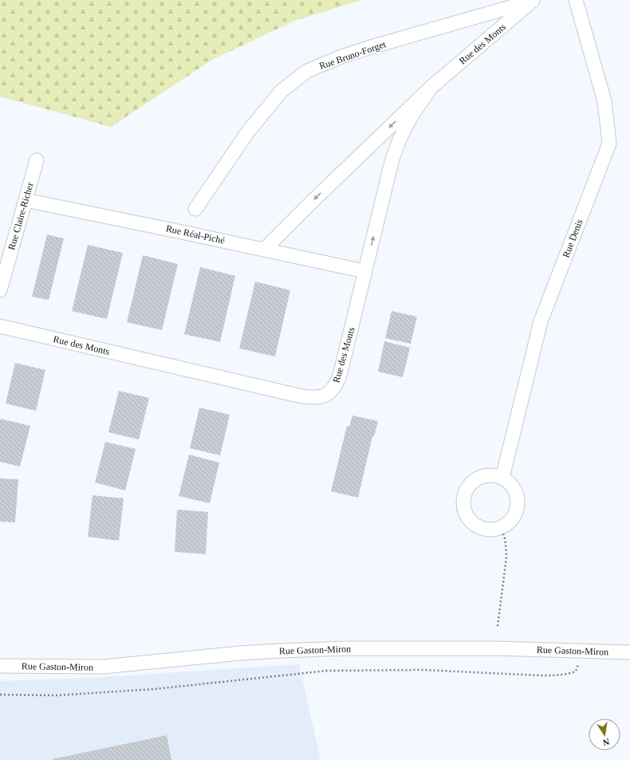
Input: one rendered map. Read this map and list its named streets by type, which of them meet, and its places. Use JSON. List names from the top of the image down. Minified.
{"streets":{"street":["Rue des Monts","Rue Bruno-Forget","Rue Claire-Richer","Rue Réal-Piché","Rue Denis","Rue Gaston-Miron"]},"crossings":[["Rue des Monts","Rue Bruno-Forget"],["Rue des Monts","Rue Réal-Piché"],["Rue Claire-Richer","Rue Réal-Piché"]],"north":"bottom"}
